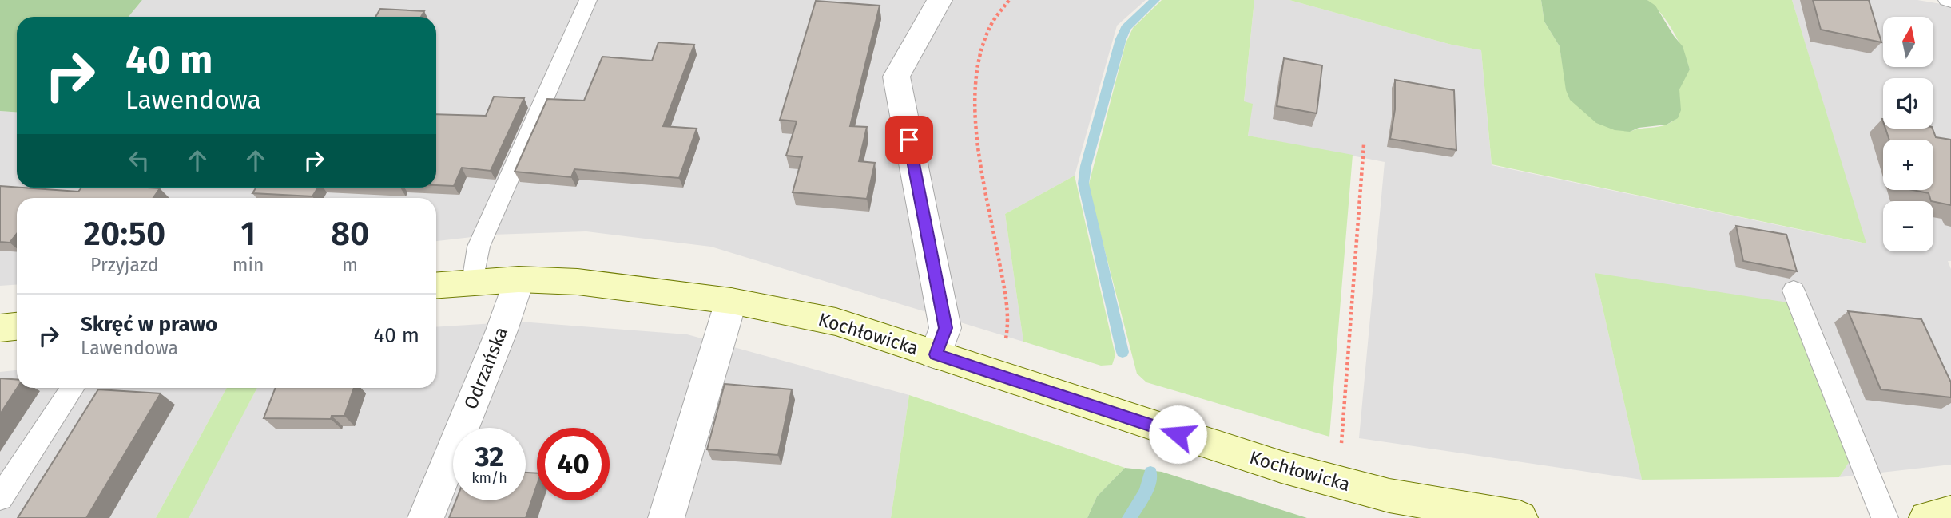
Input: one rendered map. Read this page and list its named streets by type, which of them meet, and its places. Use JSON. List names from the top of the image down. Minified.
{"streets":{"street":["Kochłowicka","Odrzańska"]},"crossings":[["Kochłowicka","Odrzańska"]],"north":"top","page":{"map_buttons":["+","−"],"turn":["40 m","Lawendowa"],"eta":["20:50","Przyjazd","1","min","80","m"],"list":[{"name":"Skręć w prawo","note":"Lawendowa","value":"40 m"}],"speed":"32 km/h","limit":"40"}}
